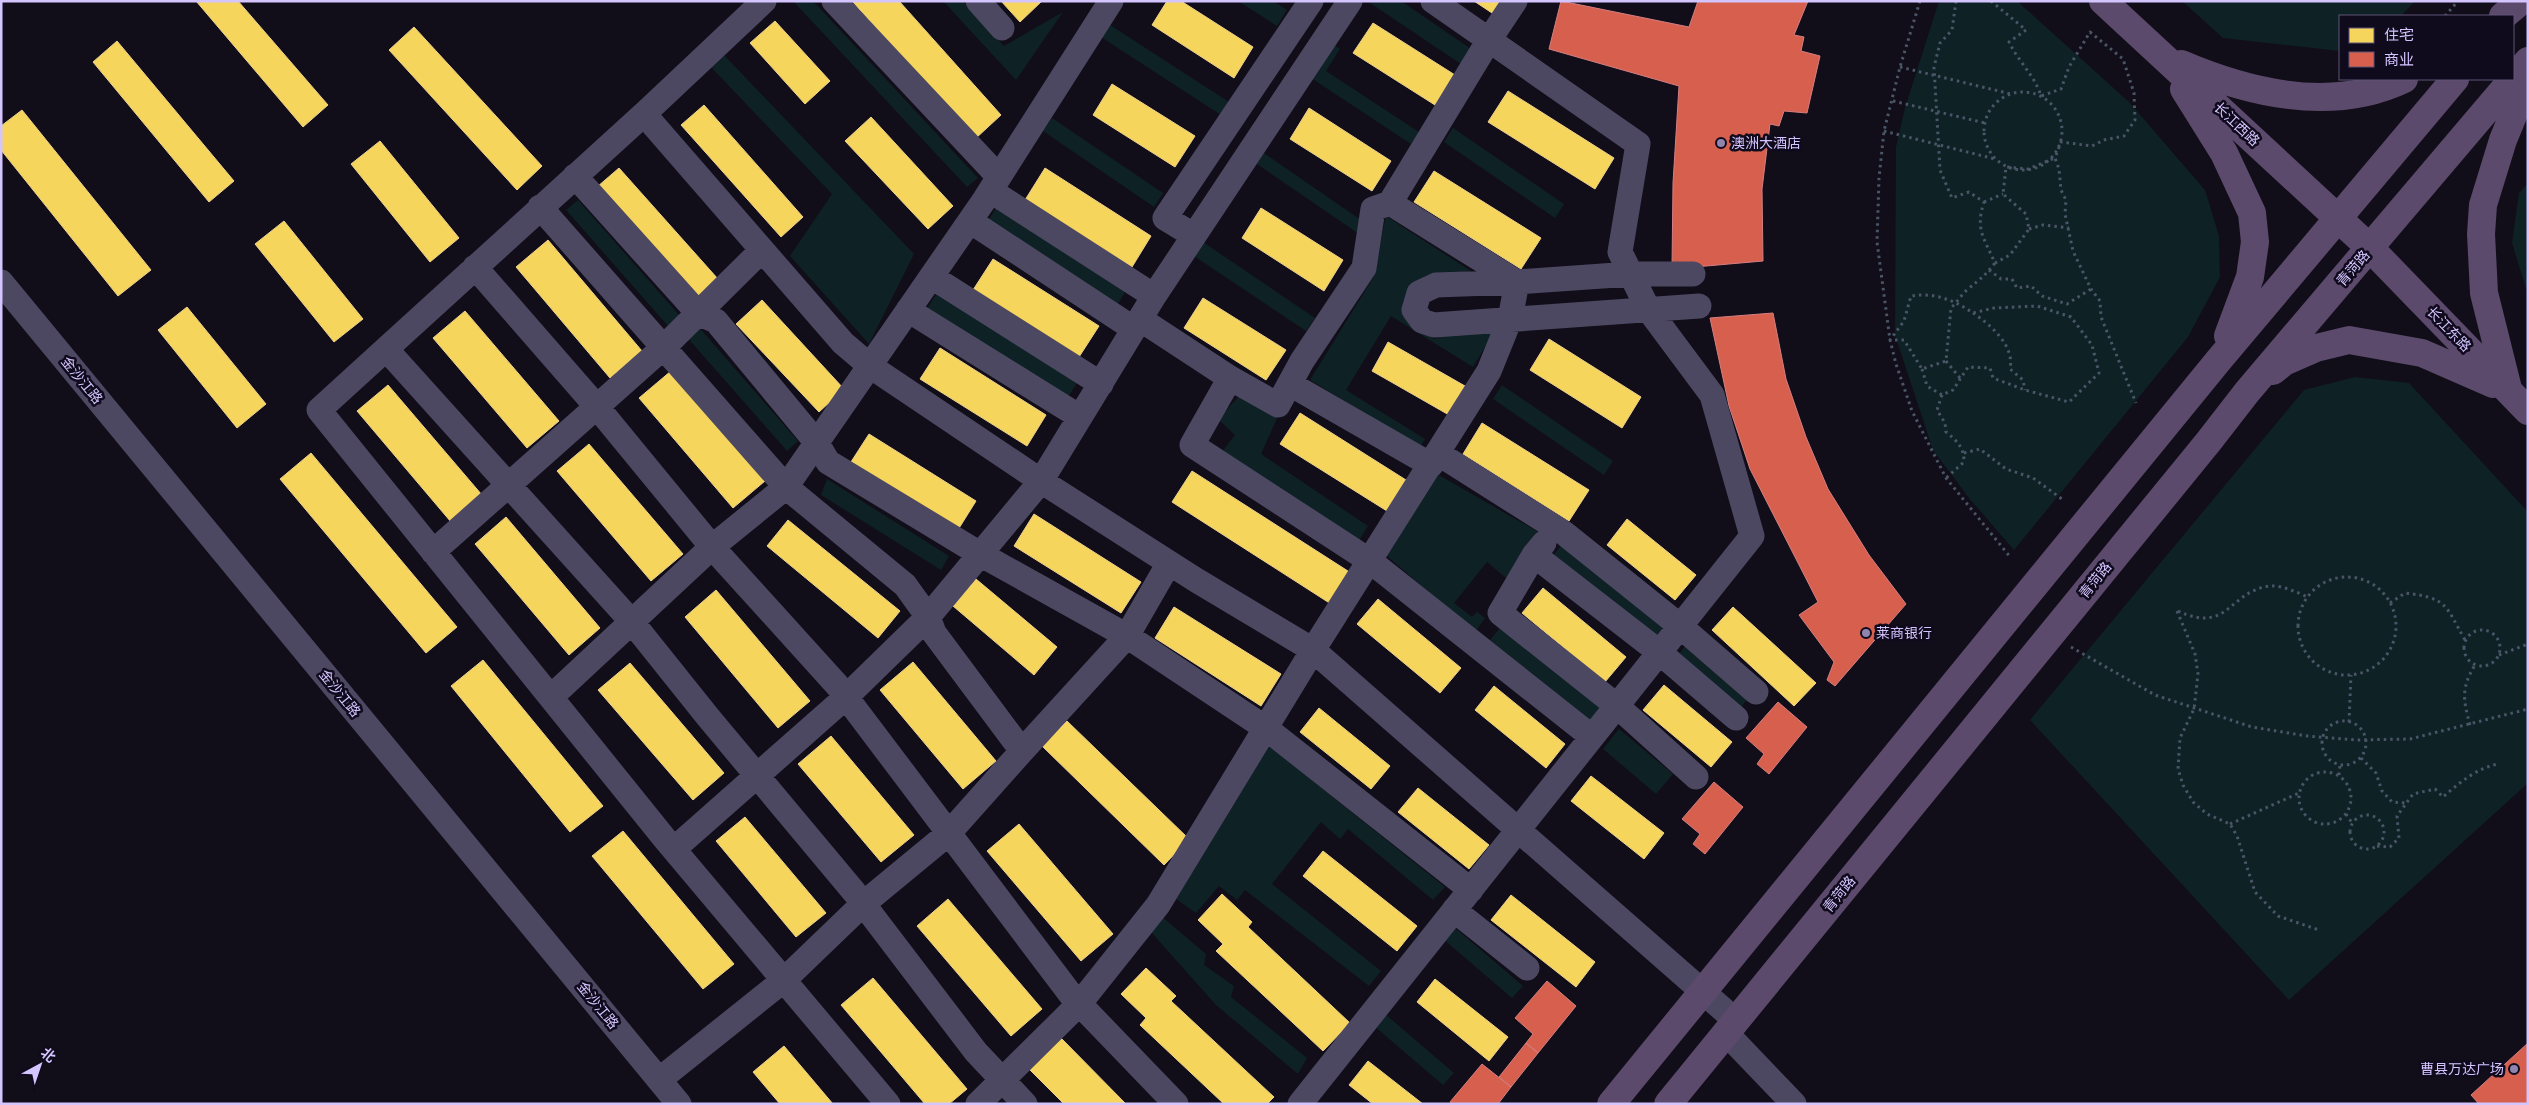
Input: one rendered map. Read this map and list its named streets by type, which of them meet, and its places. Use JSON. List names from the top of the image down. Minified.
{"streets":{"main road":["长江西路","青菏路","长江东路"],"street":["金沙江路"]},"crossings":[["长江西路","青菏路"],["长江西路","长江东路"],["青菏路","长江东路"]],"places":["澳洲大酒店","莱商银行","曹县万达广场"],"legend":["住宅","商业"],"north":"top right"}
